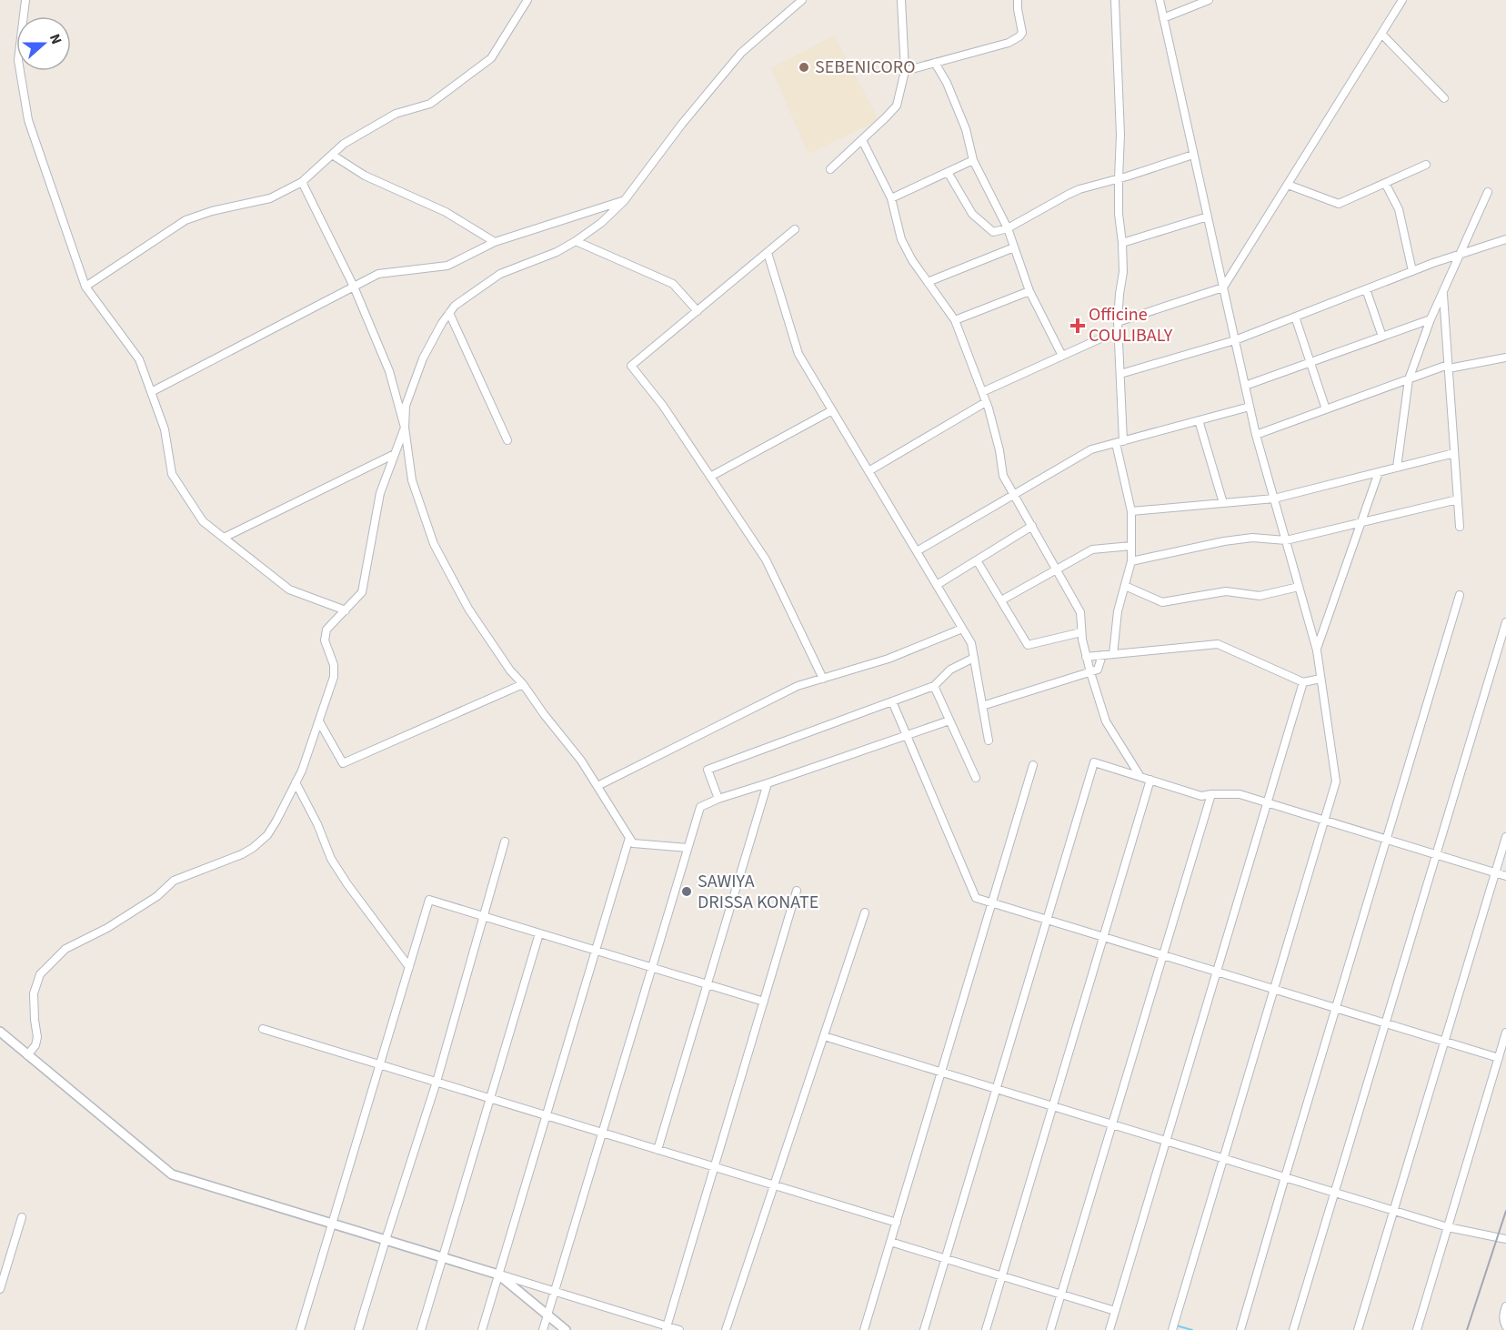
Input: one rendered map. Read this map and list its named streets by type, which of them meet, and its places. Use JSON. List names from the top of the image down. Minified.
{"places":{"other":["SEBENICORO","SAWIYA DRISSA KONATE"],"health":["Officine COULIBALY"]},"north":"right"}
